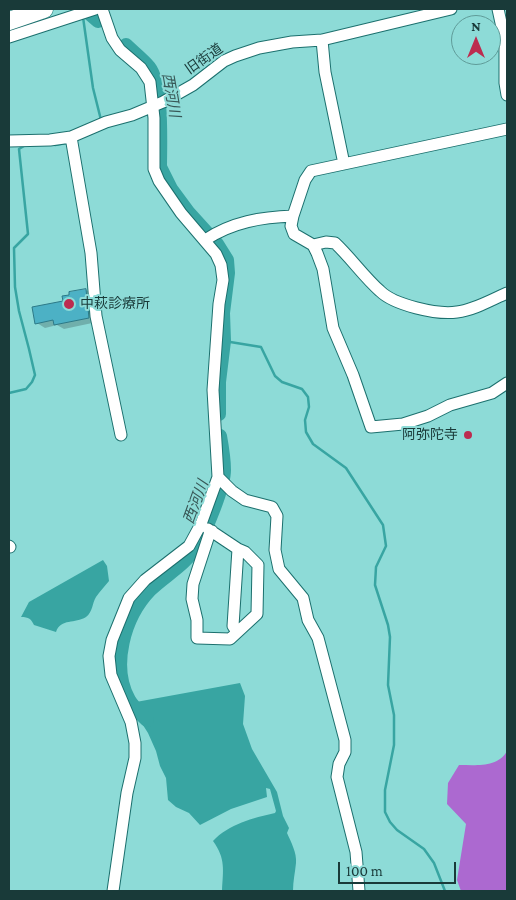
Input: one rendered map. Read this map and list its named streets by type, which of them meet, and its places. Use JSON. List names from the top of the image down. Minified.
{"streets":{"street":["旧街道"]},"water":["西河川"],"places":["中萩診療所","阿弥陀寺"],"scale_bar":"100 m","north":"top"}
